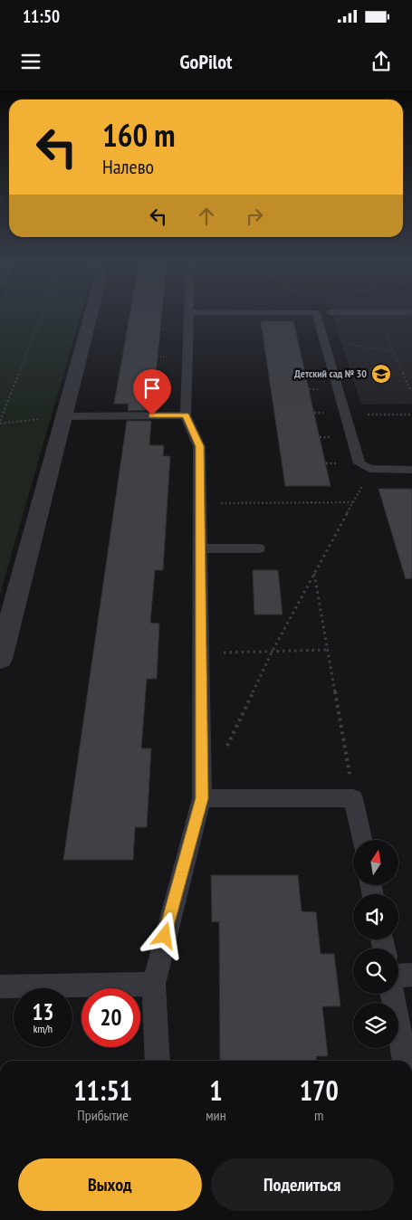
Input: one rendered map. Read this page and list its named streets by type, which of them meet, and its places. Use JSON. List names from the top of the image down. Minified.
{"places":{"school or university":["Детский сад № 30"]},"north":"top","page":{"status":"11:50","header":"GoPilot","turn":["160 m","Налево"],"speed":"13 km/h","limit":"20","eta":["11:51","Прибытие","1","мин","170","m"],"buttons":["Выход","Поделиться"]}}
